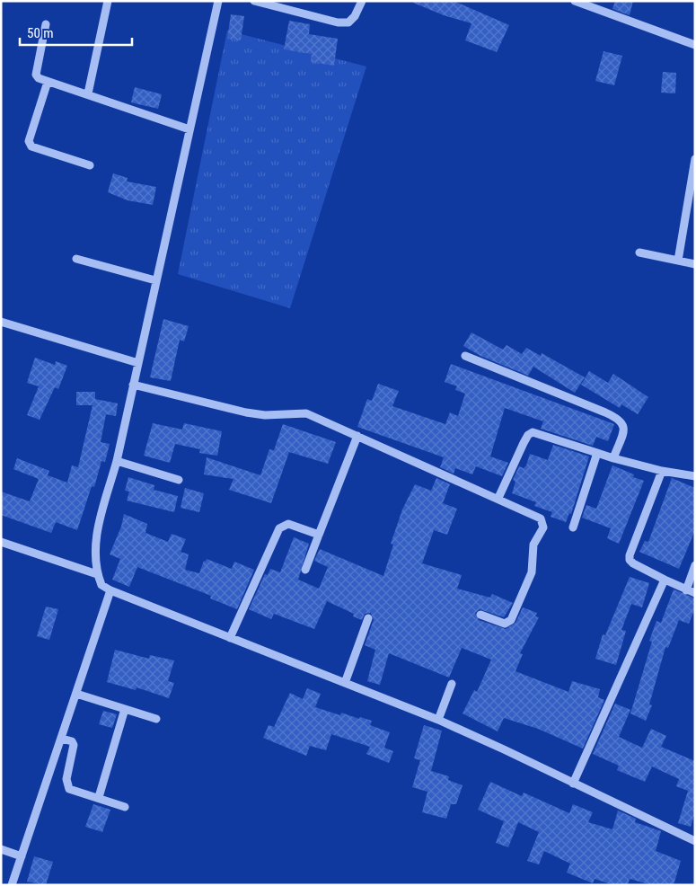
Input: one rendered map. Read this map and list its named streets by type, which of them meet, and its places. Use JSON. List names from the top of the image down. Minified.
{"scale_bar":"50 m"}
